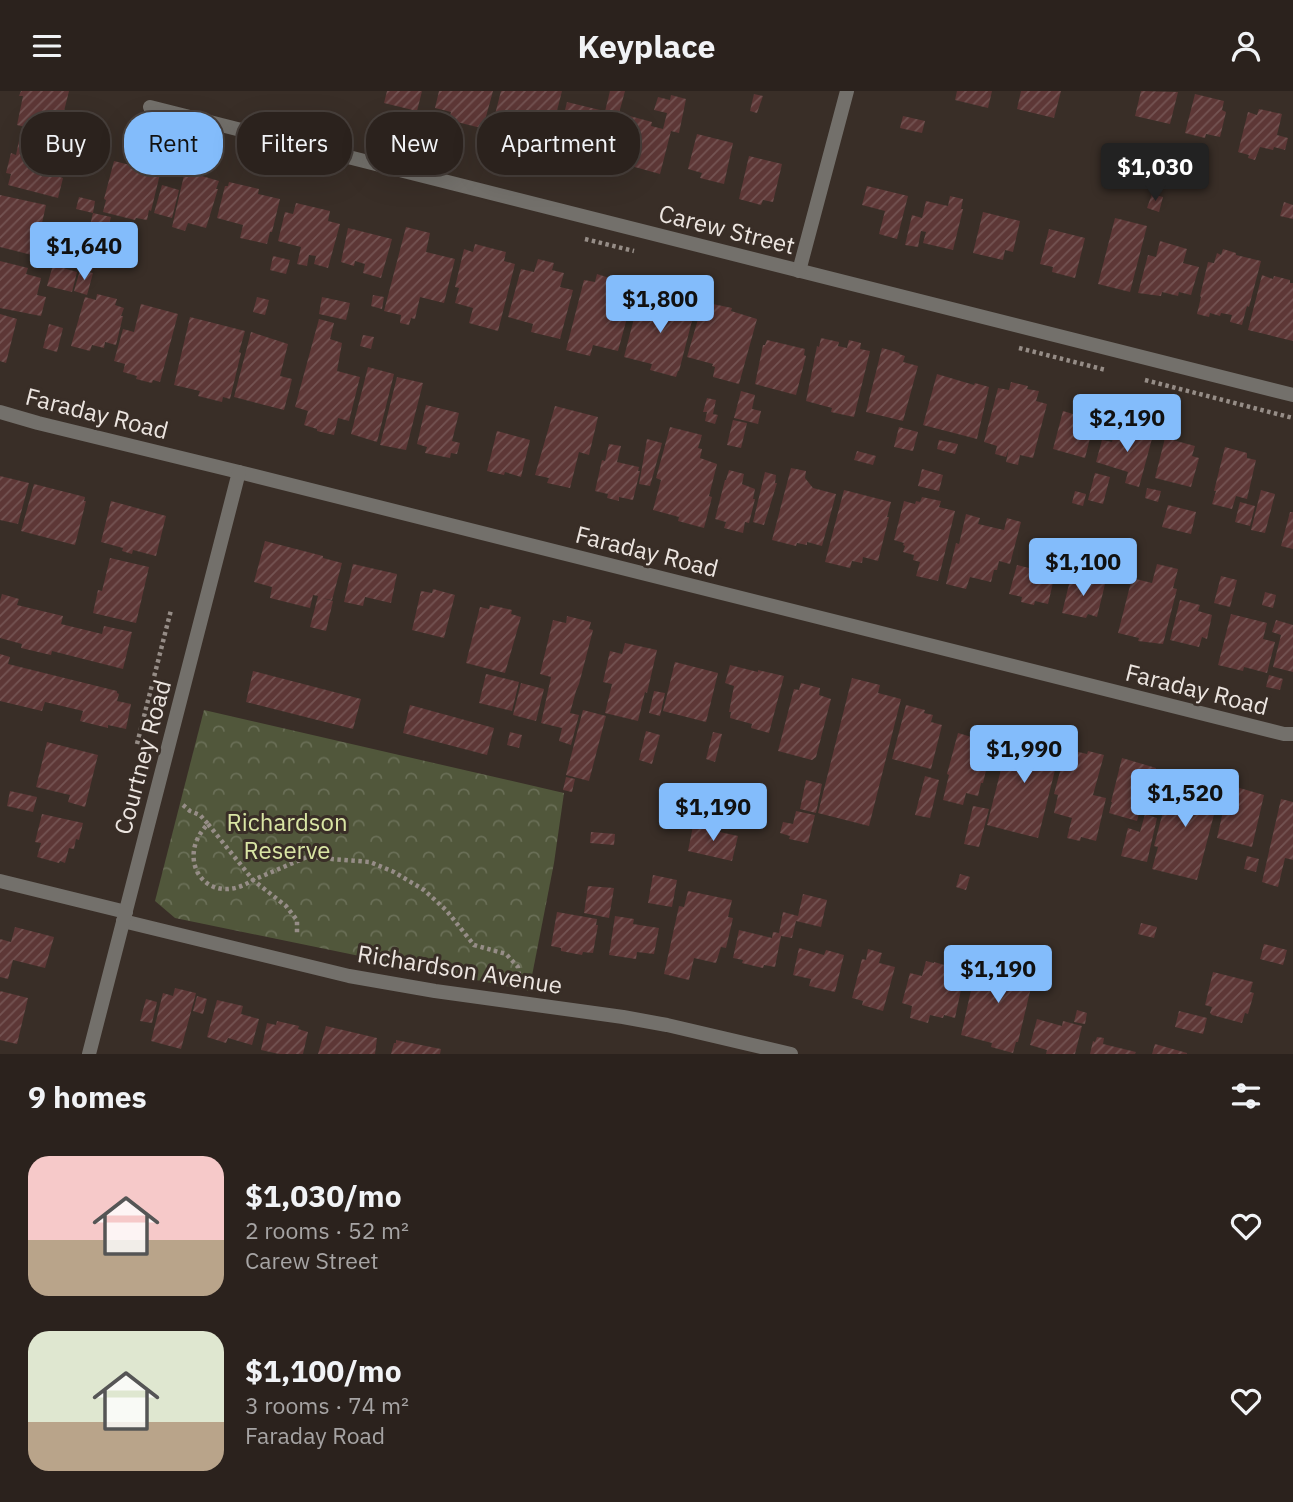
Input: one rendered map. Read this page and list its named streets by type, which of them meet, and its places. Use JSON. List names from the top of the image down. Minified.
{"streets":{"street":["Carew Street","Faraday Road","Courtney Road","Richardson Avenue"]},"crossings":[["Faraday Road","Courtney Road"],["Courtney Road","Richardson Avenue"]],"parks":["Richardson Reserve"],"page":{"header":"Keyplace","chip":["Buy","Rent","Filters","New","Apartment"],"price":["$1,030","$1,640","$1,800","$2,190","$1,100","$1,990","$1,520","$1,190","$1,190"],"heading":"9 homes","list":[{"name":"$1,030/mo","note":"2 rooms · 52 m² · Carew Street"},{"name":"$1,100/mo","note":"3 rooms · 74 m² · Faraday Road"}]}}
